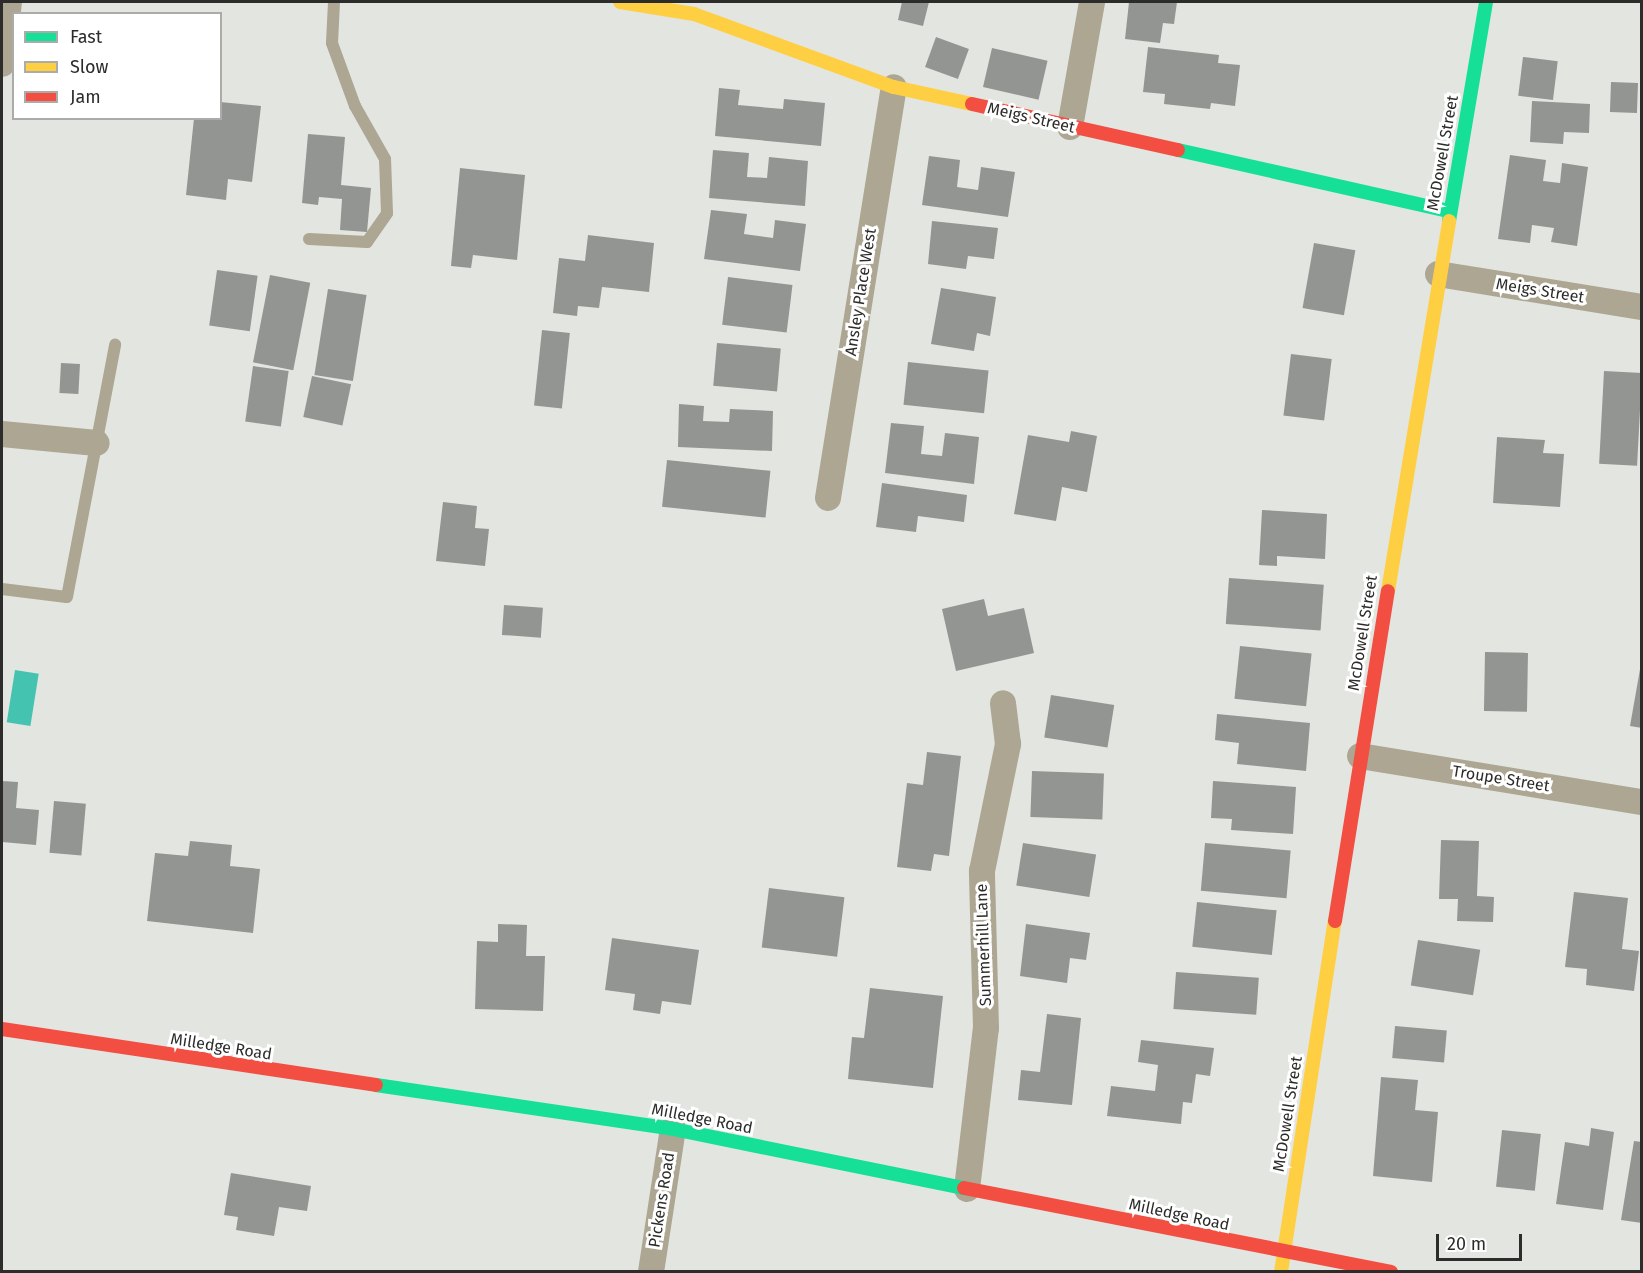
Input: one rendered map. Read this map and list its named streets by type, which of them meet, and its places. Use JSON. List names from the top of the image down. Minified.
{"streets":{"street":["Meigs Street","McDowell Street","Ansley Place West","Troupe Street","Summerhill Lane","Milledge Road","Pickens Road"]},"crossings":[["Meigs Street","McDowell Street"],["Meigs Street","Ansley Place West"],["McDowell Street","Troupe Street"],["McDowell Street","Milledge Road"],["Summerhill Lane","Milledge Road"],["Milledge Road","Pickens Road"]],"legend":["Fast","Slow","Jam"],"scale_bar":"20 m"}
